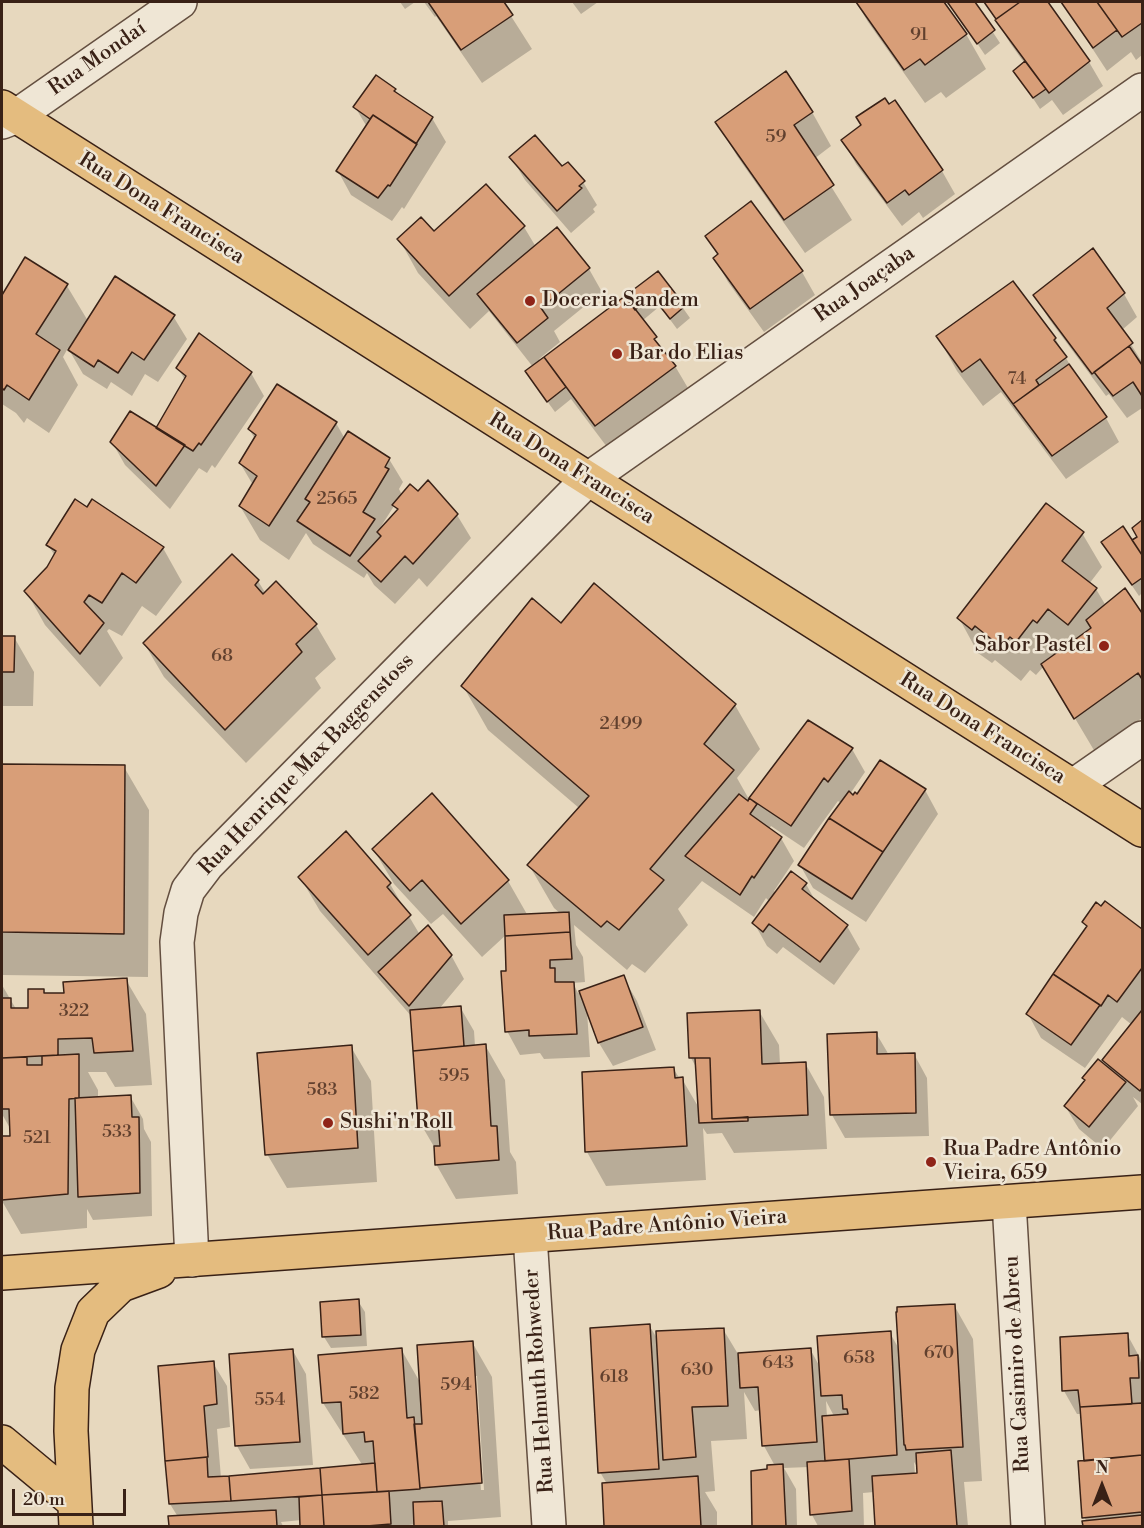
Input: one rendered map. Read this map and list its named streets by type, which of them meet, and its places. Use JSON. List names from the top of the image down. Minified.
{"streets":{"main road":["Rua Dona Francisca","Rua Padre Antônio Vieira"],"street":["Rua Mondaí","Rua Joaçaba","Rua Henrique Max Baggenstoss","Rua Casimiro de Abreu","Rua Helmuth Rohweder"]},"crossings":[["Rua Mondaí","Rua Dona Francisca"],["Rua Dona Francisca","Rua Joaçaba"],["Rua Dona Francisca","Rua Henrique Max Baggenstoss"],["Rua Joaçaba","Rua Henrique Max Baggenstoss"],["Rua Henrique Max Baggenstoss","Rua Padre Antônio Vieira"],["Rua Padre Antônio Vieira","Rua Casimiro de Abreu"],["Rua Padre Antônio Vieira","Rua Helmuth Rohweder"]],"places":["Doceria Sandem","Bar do Elias","Sabor Pastel","Sushi'n'Roll","Rua Padre Antônio Vieira, 659"],"house_numbers":["91","59","74","2565","68","2499","322","595","583","533","521","670","658","643","630","618","594","582","554"],"scale_bar":"20 m","north":"top"}
